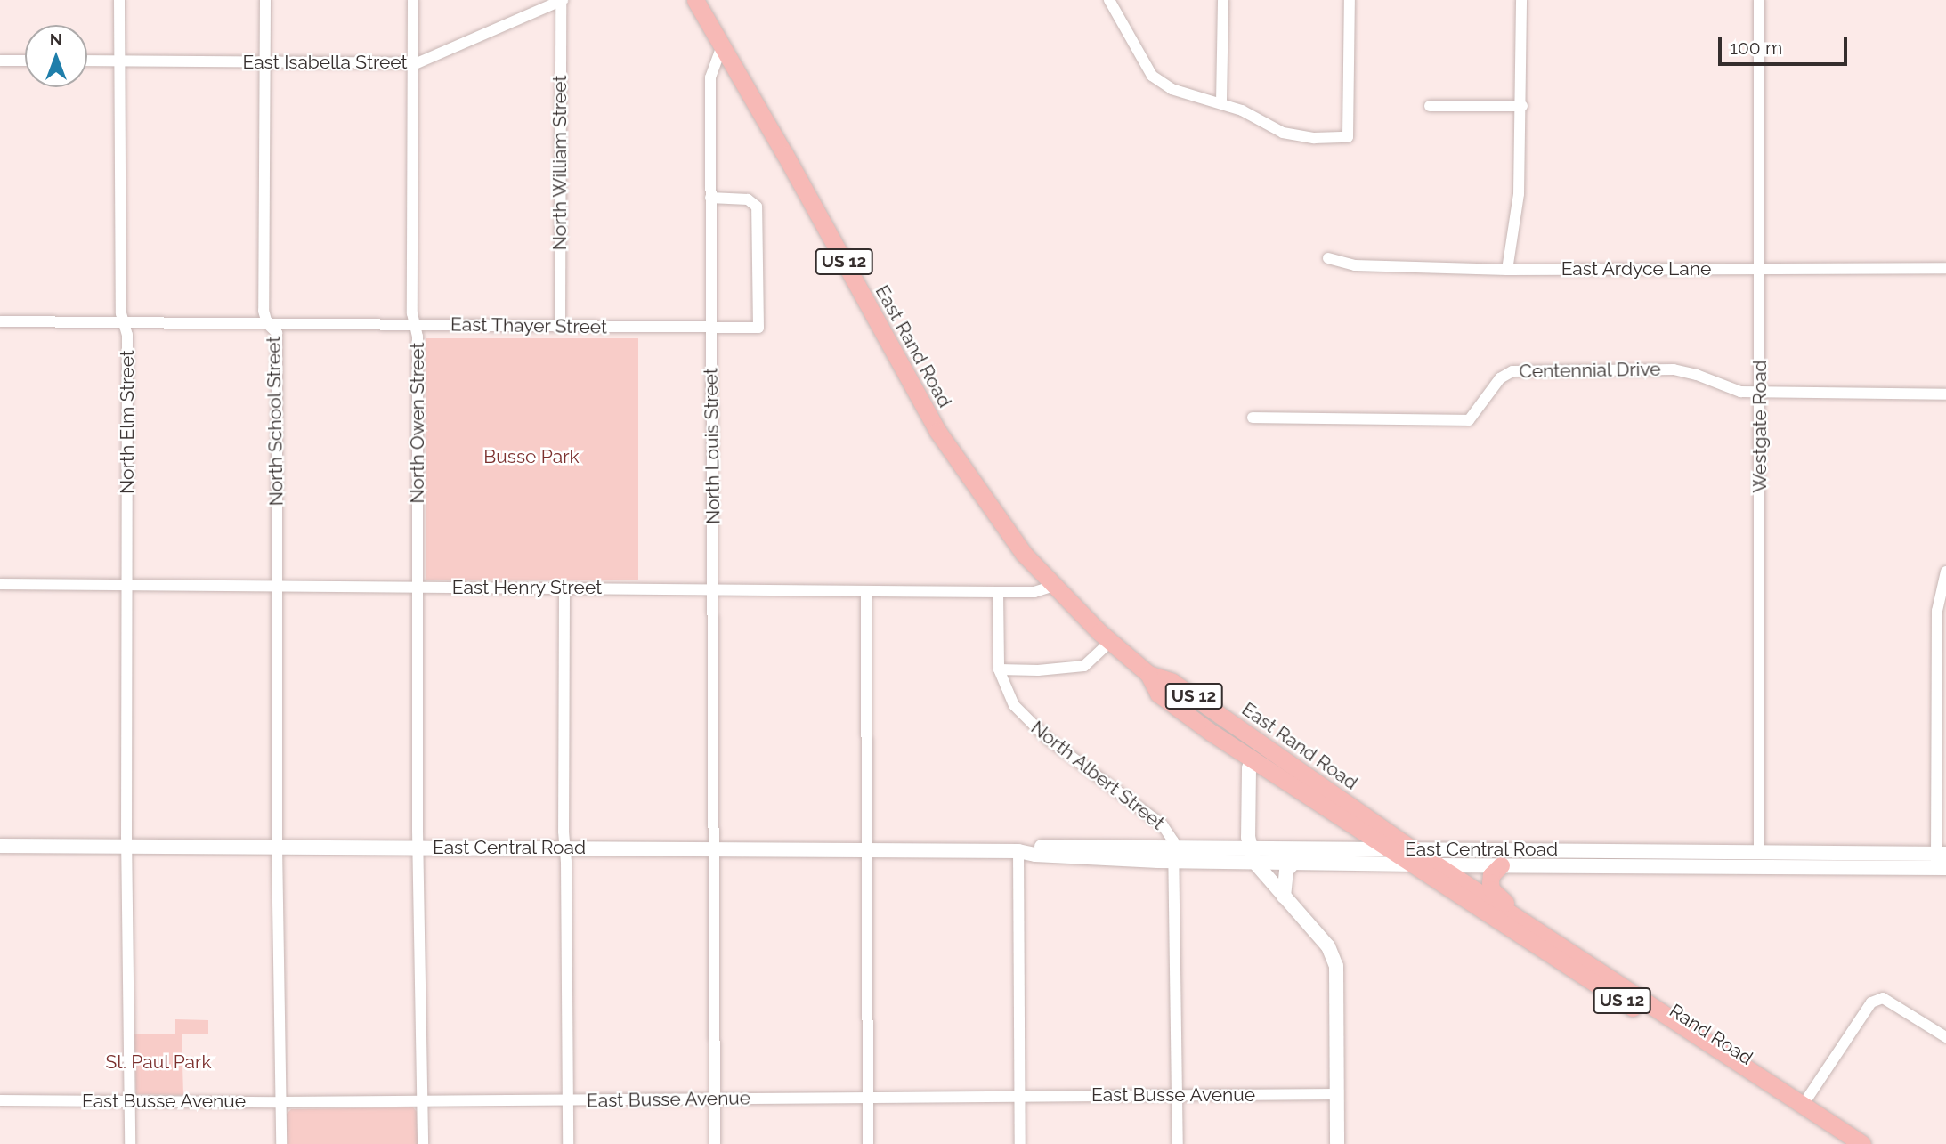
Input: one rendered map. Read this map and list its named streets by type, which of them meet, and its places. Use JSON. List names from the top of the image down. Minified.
{"streets":{"main road":["US 12","East Rand Road","East Central Road","Rand Road"],"street":["East Isabella Street","North William Street","East Ardyce Lane","East Thayer Street","Centennial Drive","North School Street","North Elm Street","North Owen Street","Westgate Road","North Louis Street","East Henry Street","North Albert Street","East Busse Avenue"]},"crossings":[["East Isabella Street","North William Street"],["East Isabella Street","North School Street"],["East Isabella Street","North Elm Street"],["East Isabella Street","North Owen Street"],["North William Street","East Thayer Street"],["East Ardyce Lane","Westgate Road"],["East Thayer Street","North School Street"],["East Thayer Street","North Elm Street"],["East Thayer Street","North Owen Street"],["East Thayer Street","North Louis Street"],["East Rand Road","North Louis Street"],["East Rand Road","East Henry Street"],["East Rand Road","East Central Road"],["East Rand Road","Rand Road"],["Centennial Drive","Westgate Road"],["North School Street","East Henry Street"],["North School Street","East Central Road"],["North School Street","East Busse Avenue"],["North Elm Street","East Henry Street"],["North Elm Street","East Central Road"],["North Elm Street","East Busse Avenue"],["North Owen Street","East Henry Street"],["North Owen Street","East Central Road"],["North Owen Street","East Busse Avenue"],["Westgate Road","East Central Road"],["North Louis Street","East Henry Street"],["North Louis Street","East Central Road"],["North Louis Street","East Busse Avenue"],["East Henry Street","North Albert Street"],["North Albert Street","East Central Road"],["East Central Road","Rand Road"]],"parks":["Busse Park","St. Paul Park"],"scale_bar":"100 m","north":"top"}
